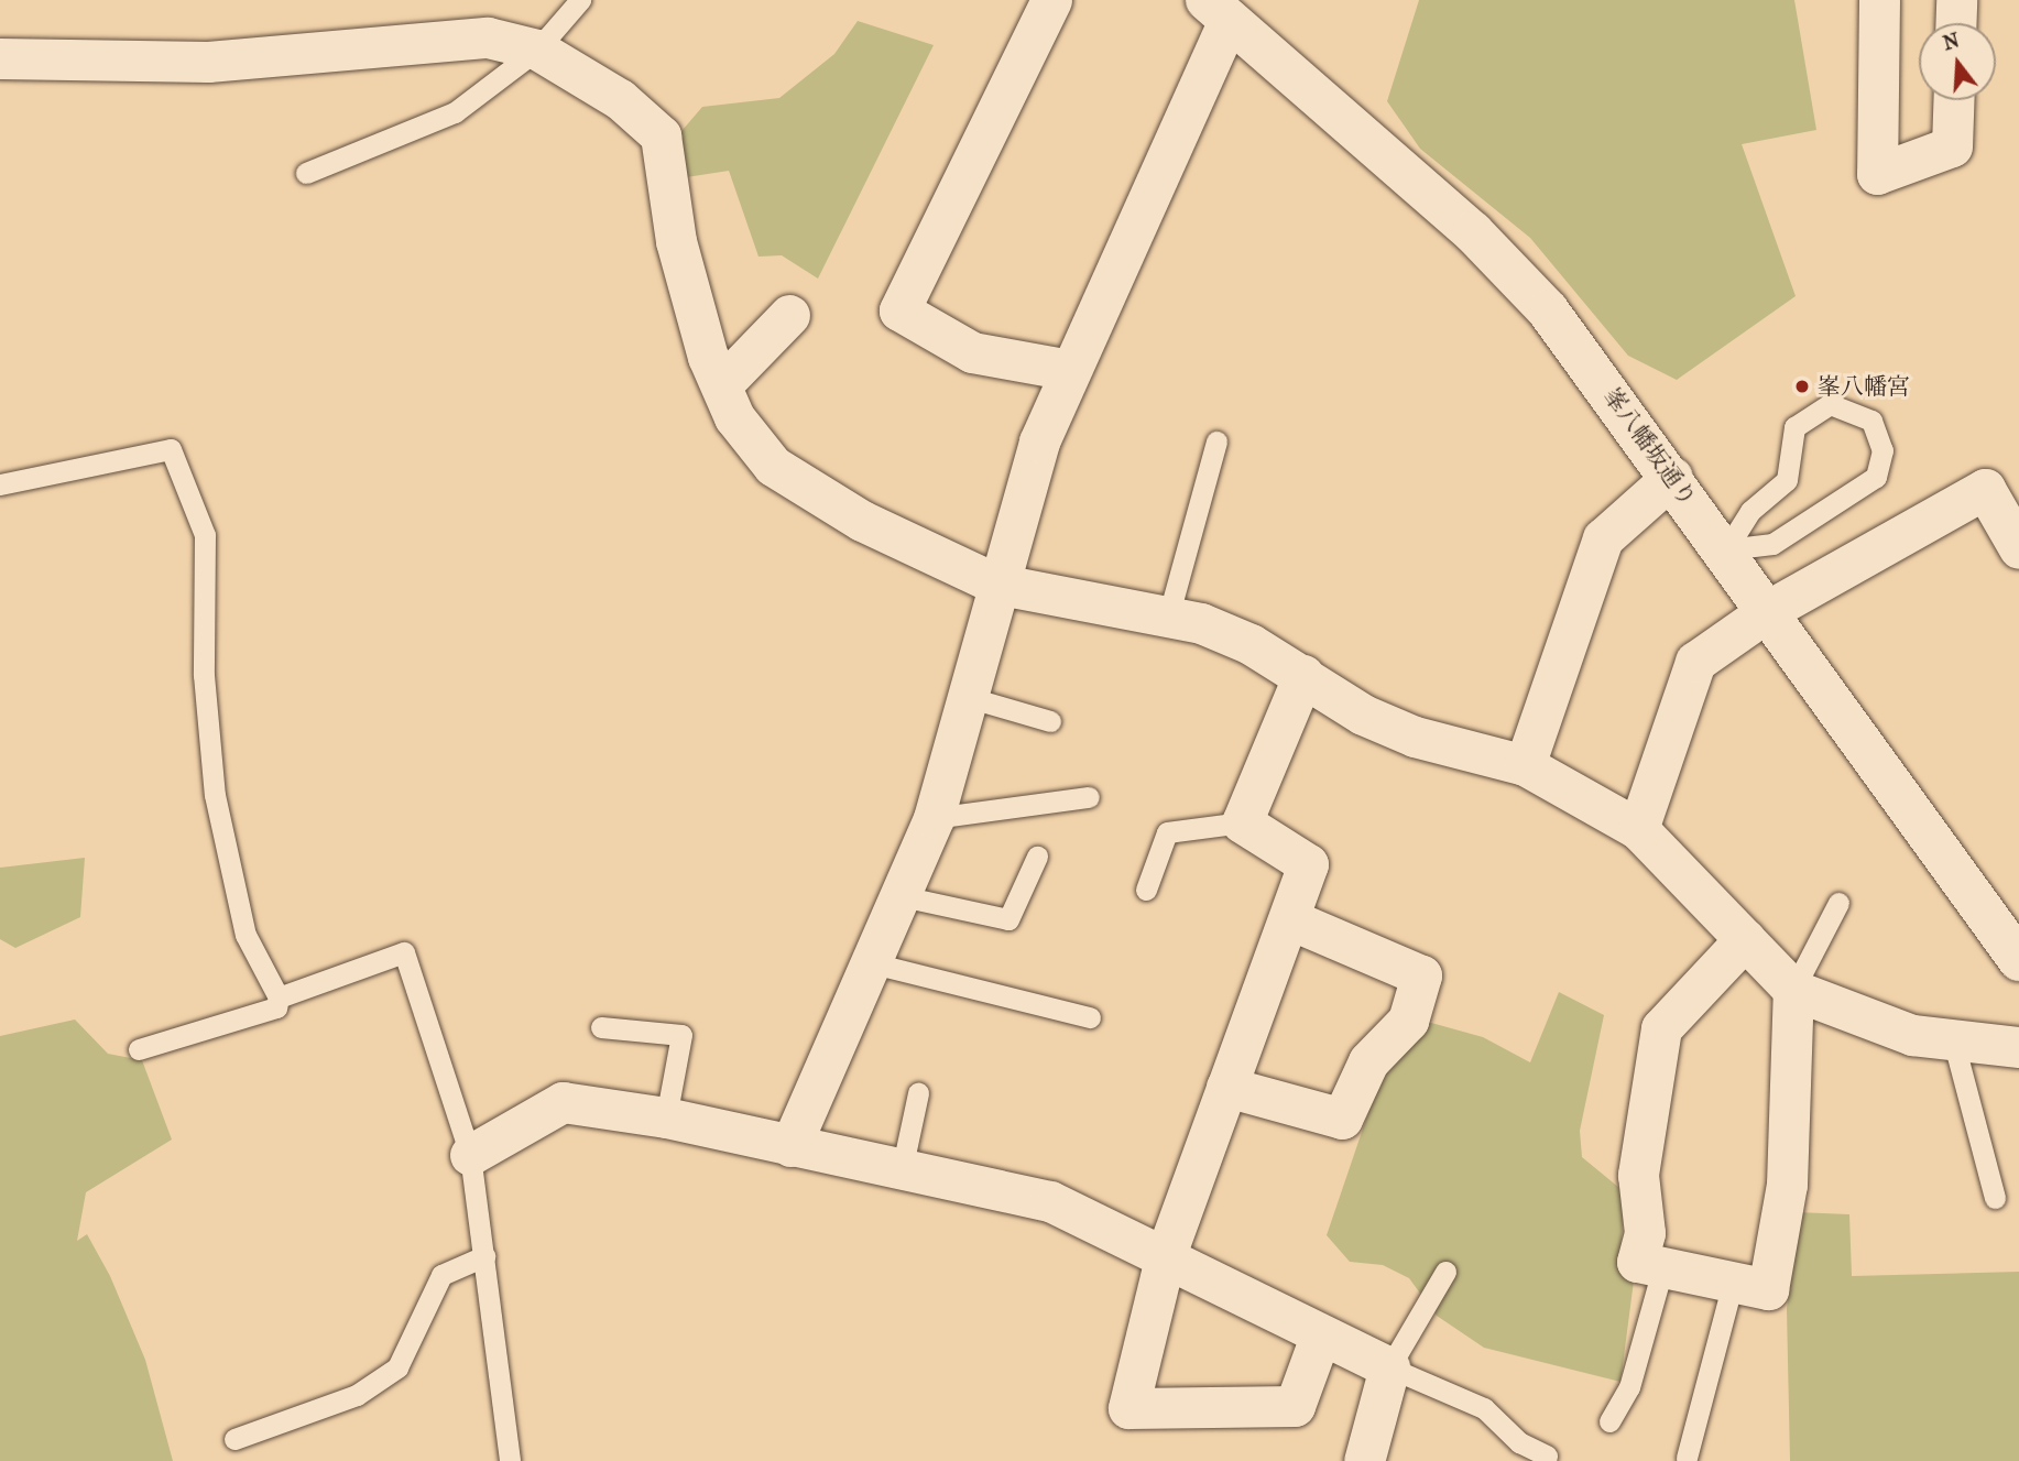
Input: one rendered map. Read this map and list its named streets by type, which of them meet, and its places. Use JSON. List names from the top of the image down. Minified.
{"streets":{"street":["峯八幡坂通り"]},"places":["峯八幡宮"],"north":"top"}
